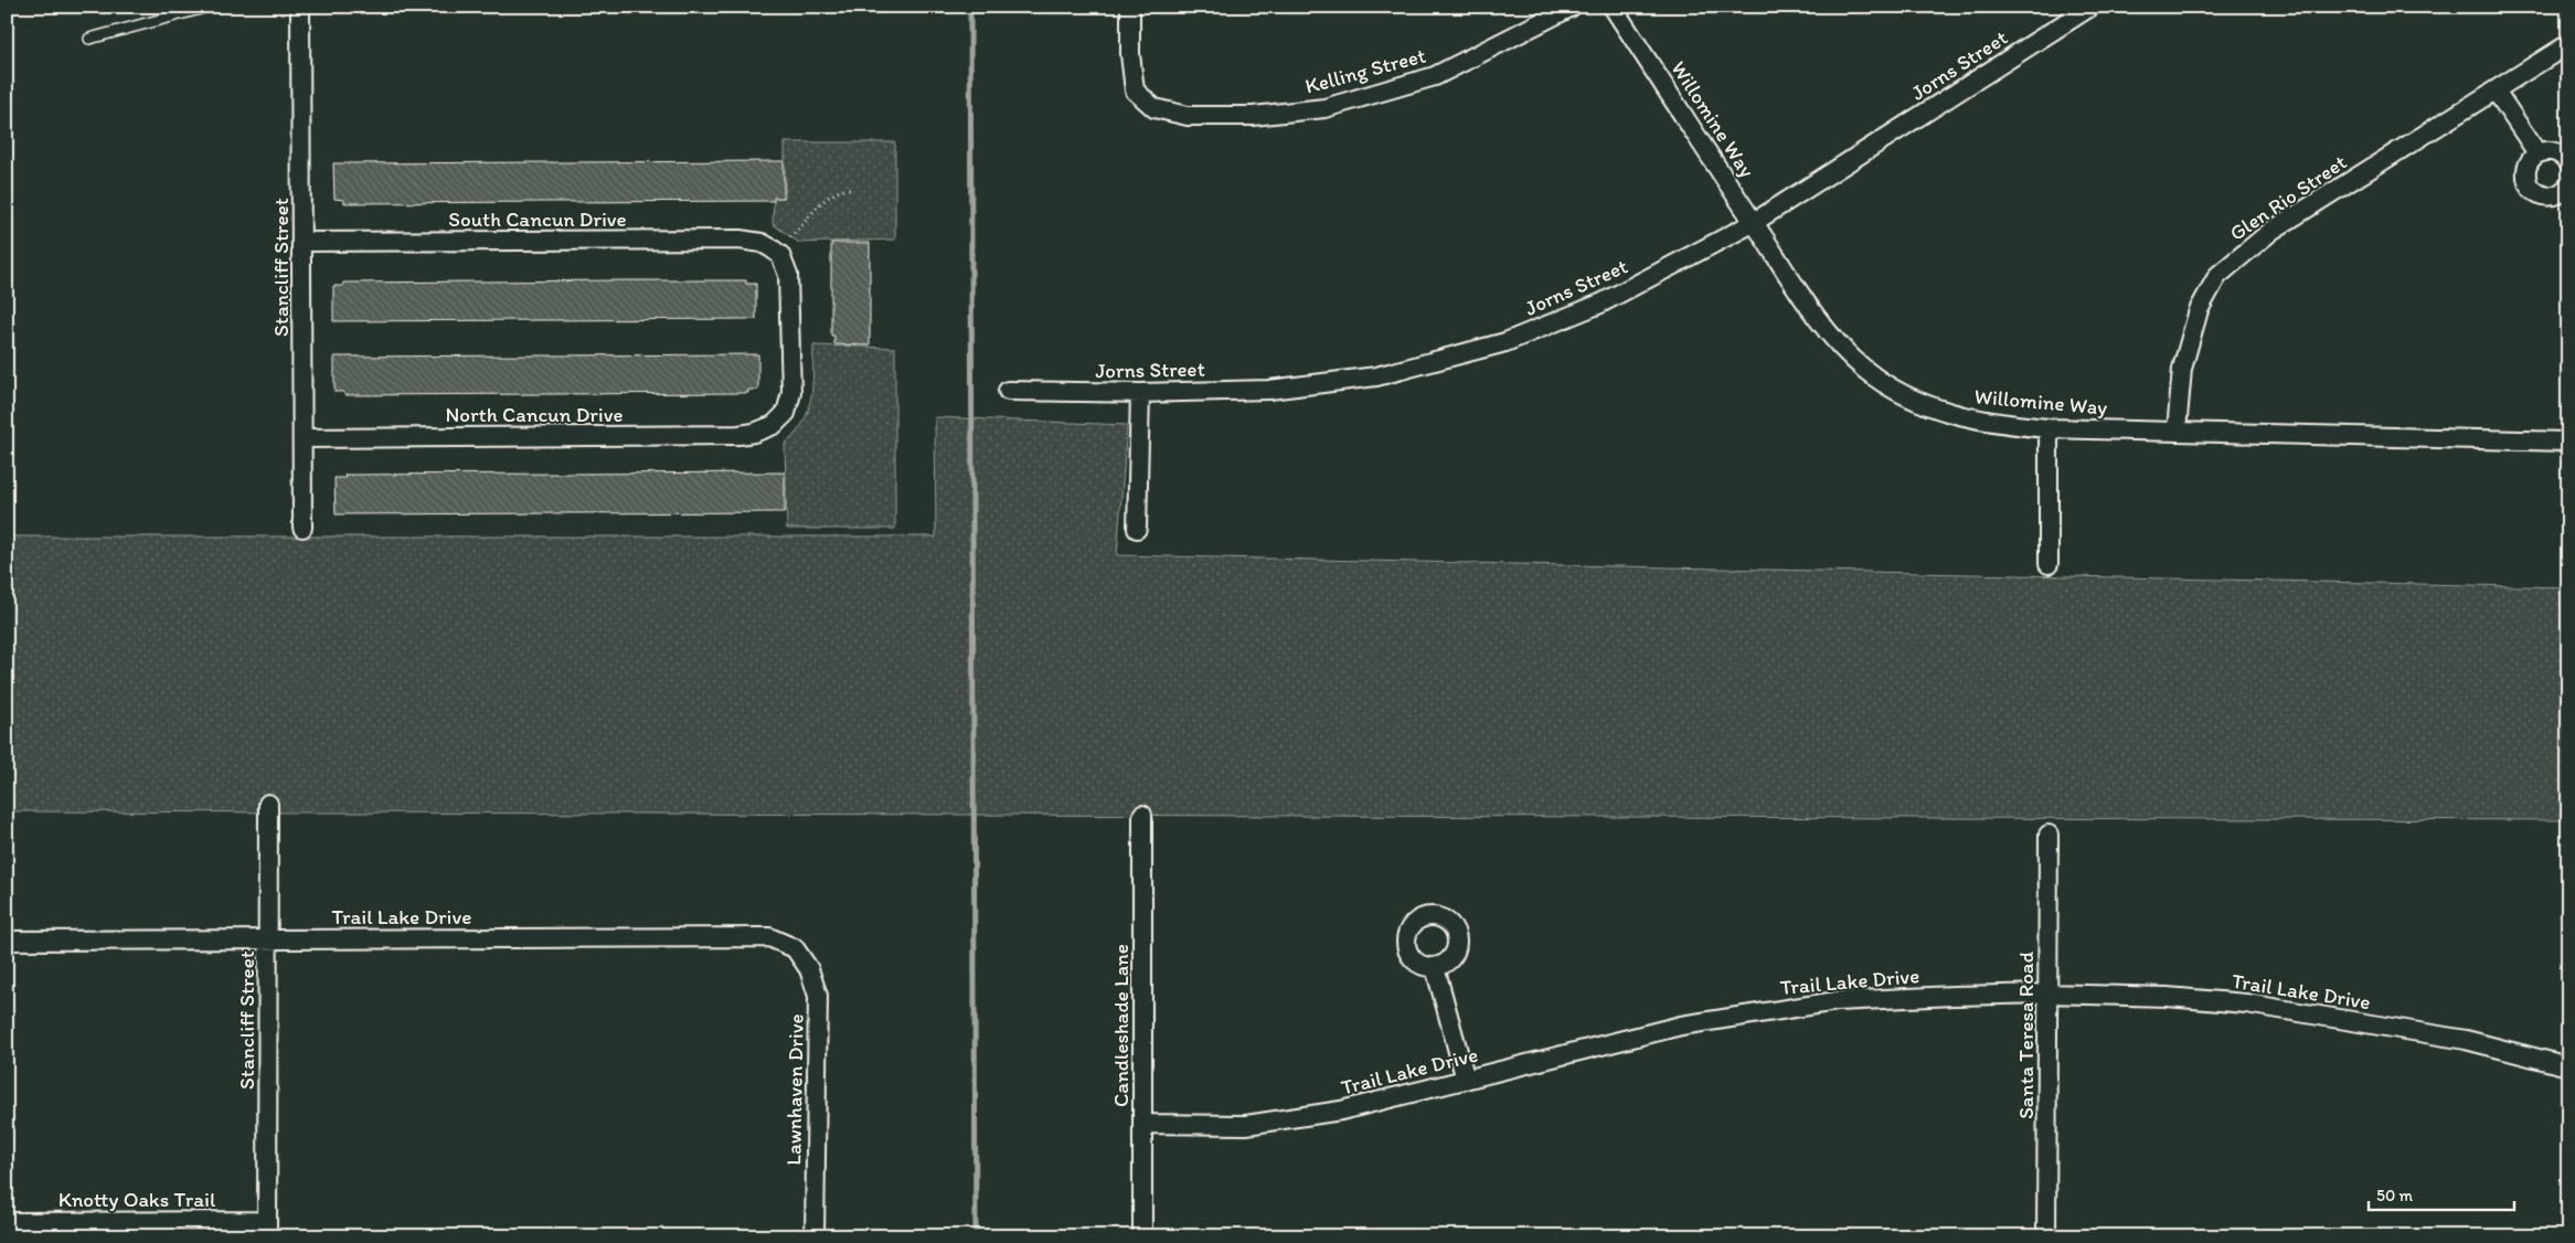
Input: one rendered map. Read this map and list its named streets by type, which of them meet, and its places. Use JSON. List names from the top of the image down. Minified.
{"streets":{"street":["Jorns Street","Kelling Street","Willomine Way","Glen Rio Street","South Cancun Drive","Stancliff Street","North Cancun Drive","Trail Lake Drive","Candleshade Lane","Santa Teresa Road","Lawnhaven Drive","Knotty Oaks Trail"]},"crossings":[["Jorns Street","Willomine Way"],["Willomine Way","Glen Rio Street"],["South Cancun Drive","Stancliff Street"],["South Cancun Drive","North Cancun Drive"],["Stancliff Street","North Cancun Drive"],["Stancliff Street","Trail Lake Drive"],["Stancliff Street","Knotty Oaks Trail"],["Trail Lake Drive","Candleshade Lane"],["Trail Lake Drive","Santa Teresa Road"],["Trail Lake Drive","Lawnhaven Drive"]],"scale_bar":"50 m"}
